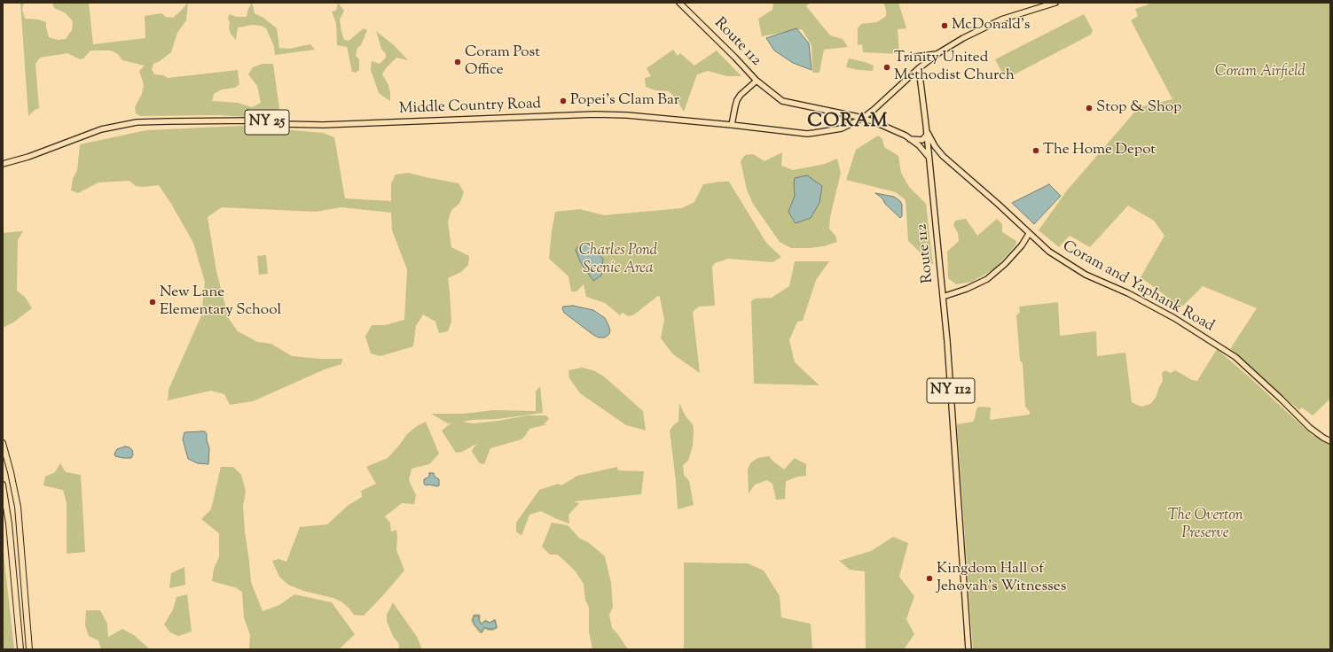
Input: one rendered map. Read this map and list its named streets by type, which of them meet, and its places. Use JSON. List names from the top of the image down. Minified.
{"streets":{"main road":["Route 112","Middle Country Road","NY 25","Coram and Yaphank Road","NY 112"]},"crossings":[["Route 112","Middle Country Road"]],"districts":["CORAM"],"parks":["Coram Airfield","Charles Pond Scenic Area","The Overton Preserve"],"places":["McDonald's","Coram Post Office","Trinity United Methodist Church","Popei's Clam Bar","Stop & Shop","The Home Depot","New Lane Elementary School","Kingdom Hall of Jehovah’s Witnesses"]}
